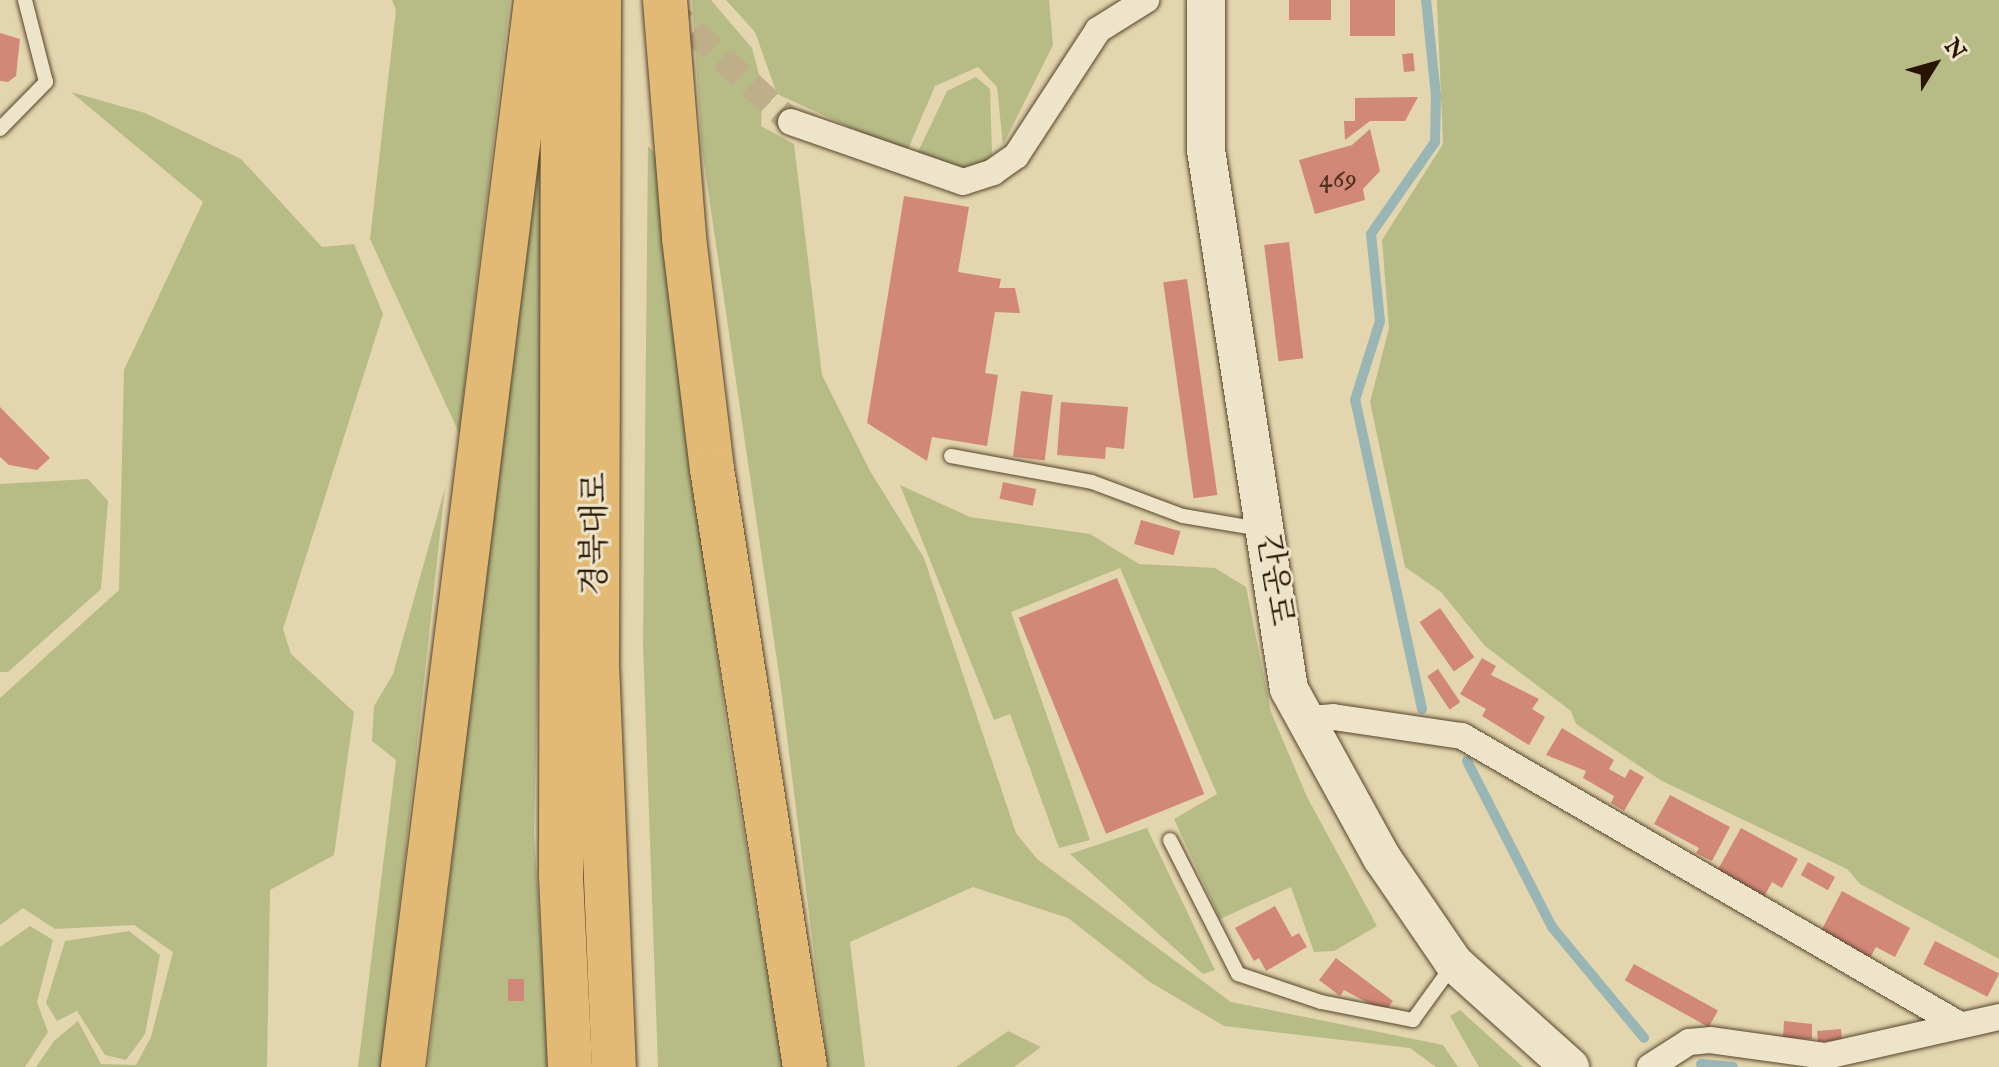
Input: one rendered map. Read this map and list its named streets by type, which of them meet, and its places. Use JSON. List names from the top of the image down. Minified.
{"streets":{"highway":["경북대로"],"street":["간운로"]},"house_numbers":["469"],"north":"top right"}
